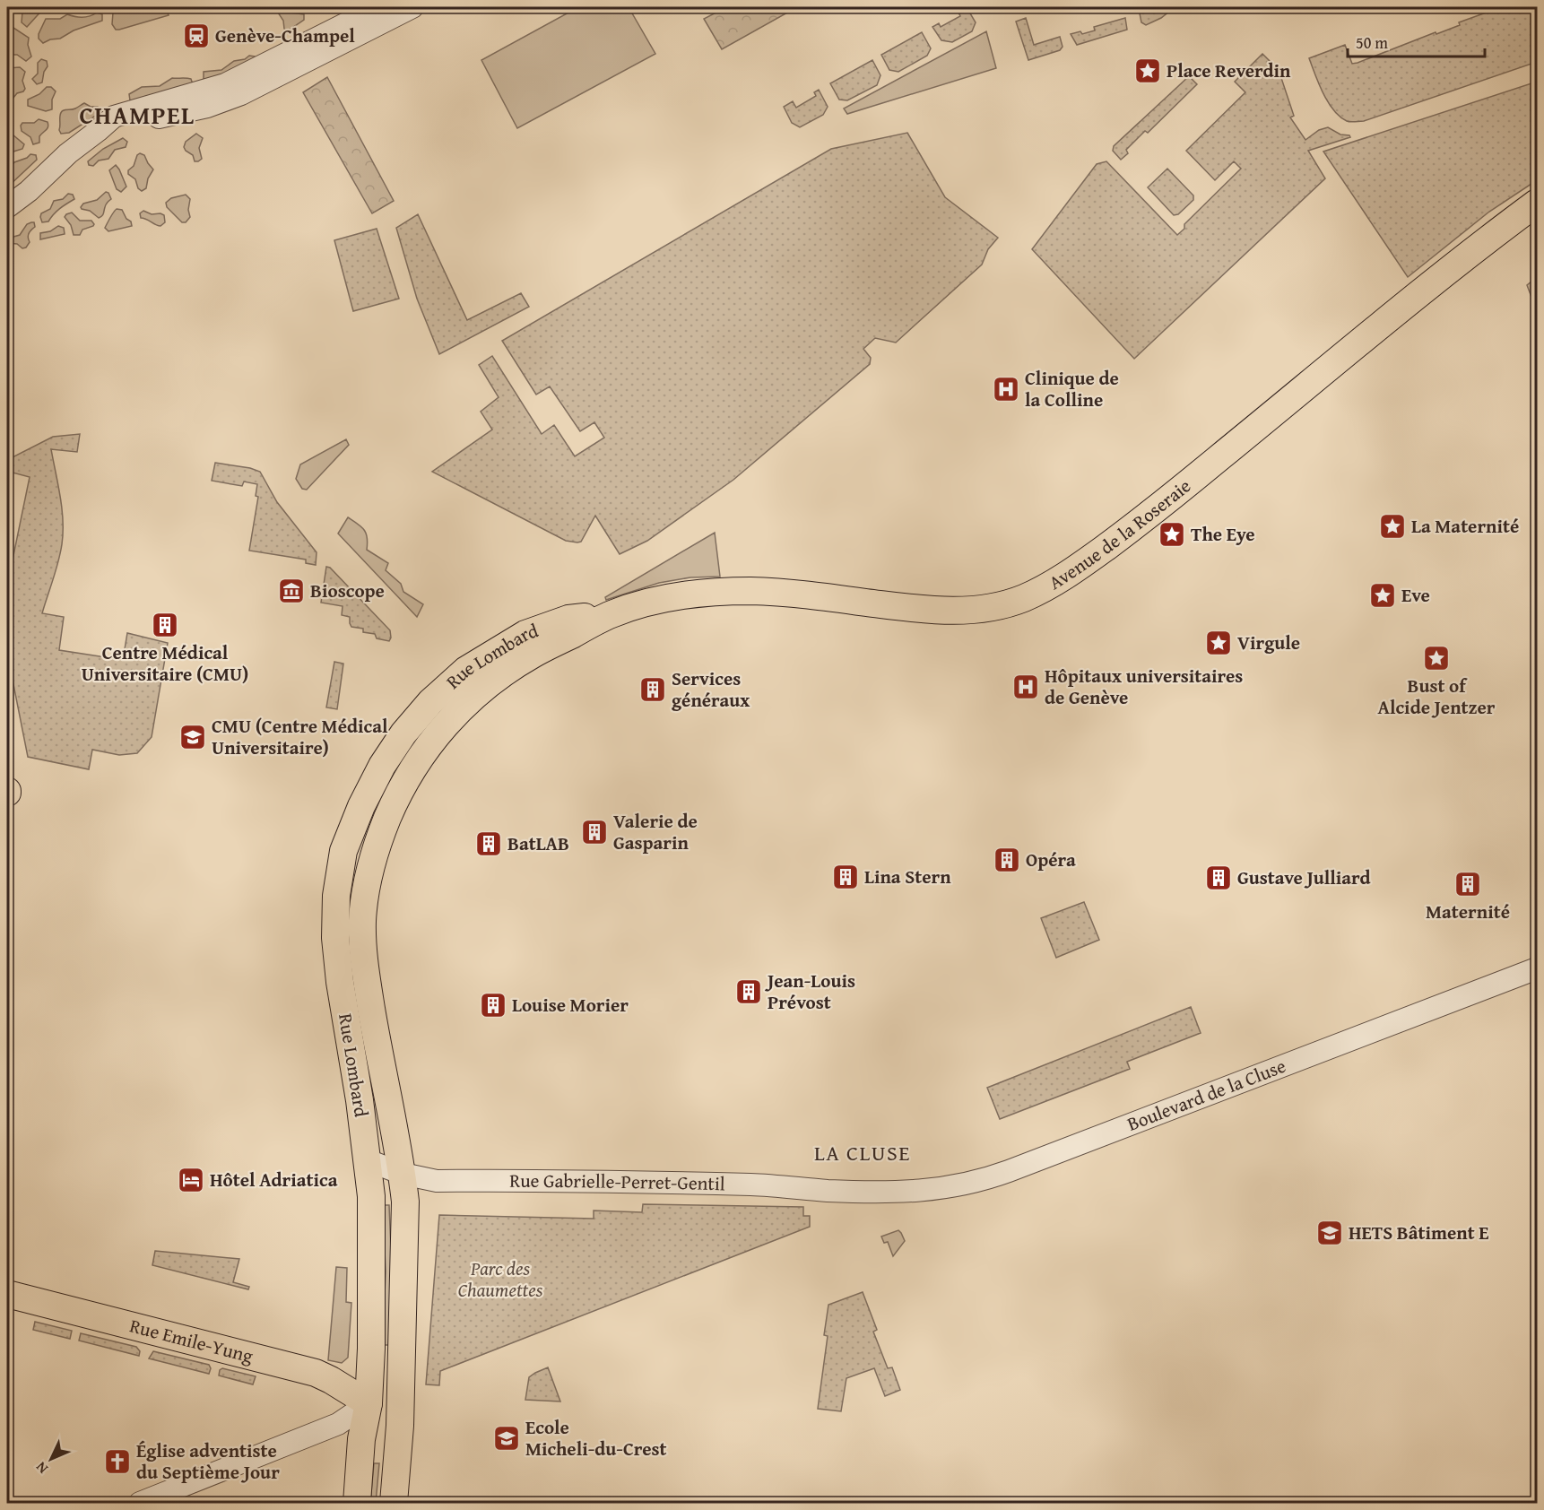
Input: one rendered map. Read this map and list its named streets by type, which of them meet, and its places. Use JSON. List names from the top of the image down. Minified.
{"streets":{"main road":["Avenue de la Roseraie","Rue Lombard","Rue Emile-Yung"],"street":["Boulevard de la Cluse","Rue Gabrielle-Perret-Gentil"]},"crossings":[["Avenue de la Roseraie","Rue Lombard"],["Rue Lombard","Rue Gabrielle-Perret-Gentil"],["Rue Lombard","Rue Emile-Yung"],["Boulevard de la Cluse","Rue Gabrielle-Perret-Gentil"]],"districts":["CHAMPEL","LA CLUSE"],"parks":["Parc des Chaumettes"],"places":{"station":["Genève-Champel"],"place":["Place Reverdin","La Maternité","The Eye","Eve","Virgule","Bust of Alcide Jentzer"],"hospital":["Clinique de la Colline","Hôpitaux universitaires de Genève"],"museum":["Bioscope"],"building":["Centre Médical Universitaire (CMU)","Services généraux","Valerie de Gasparin","BatLAB","Opéra","Lina Stern","Gustave Julliard","Maternité","Jean-Louis Prévost","Louise Morier"],"school or university":["CMU (Centre Médical Universitaire)","HETS Bâtiment E","Ecole Micheli-du-Crest"],"hotel":["Hôtel Adriatica"],"church":["Église adventiste du Septième Jour"]},"scale_bar":"50 m","north":"bottom left"}
